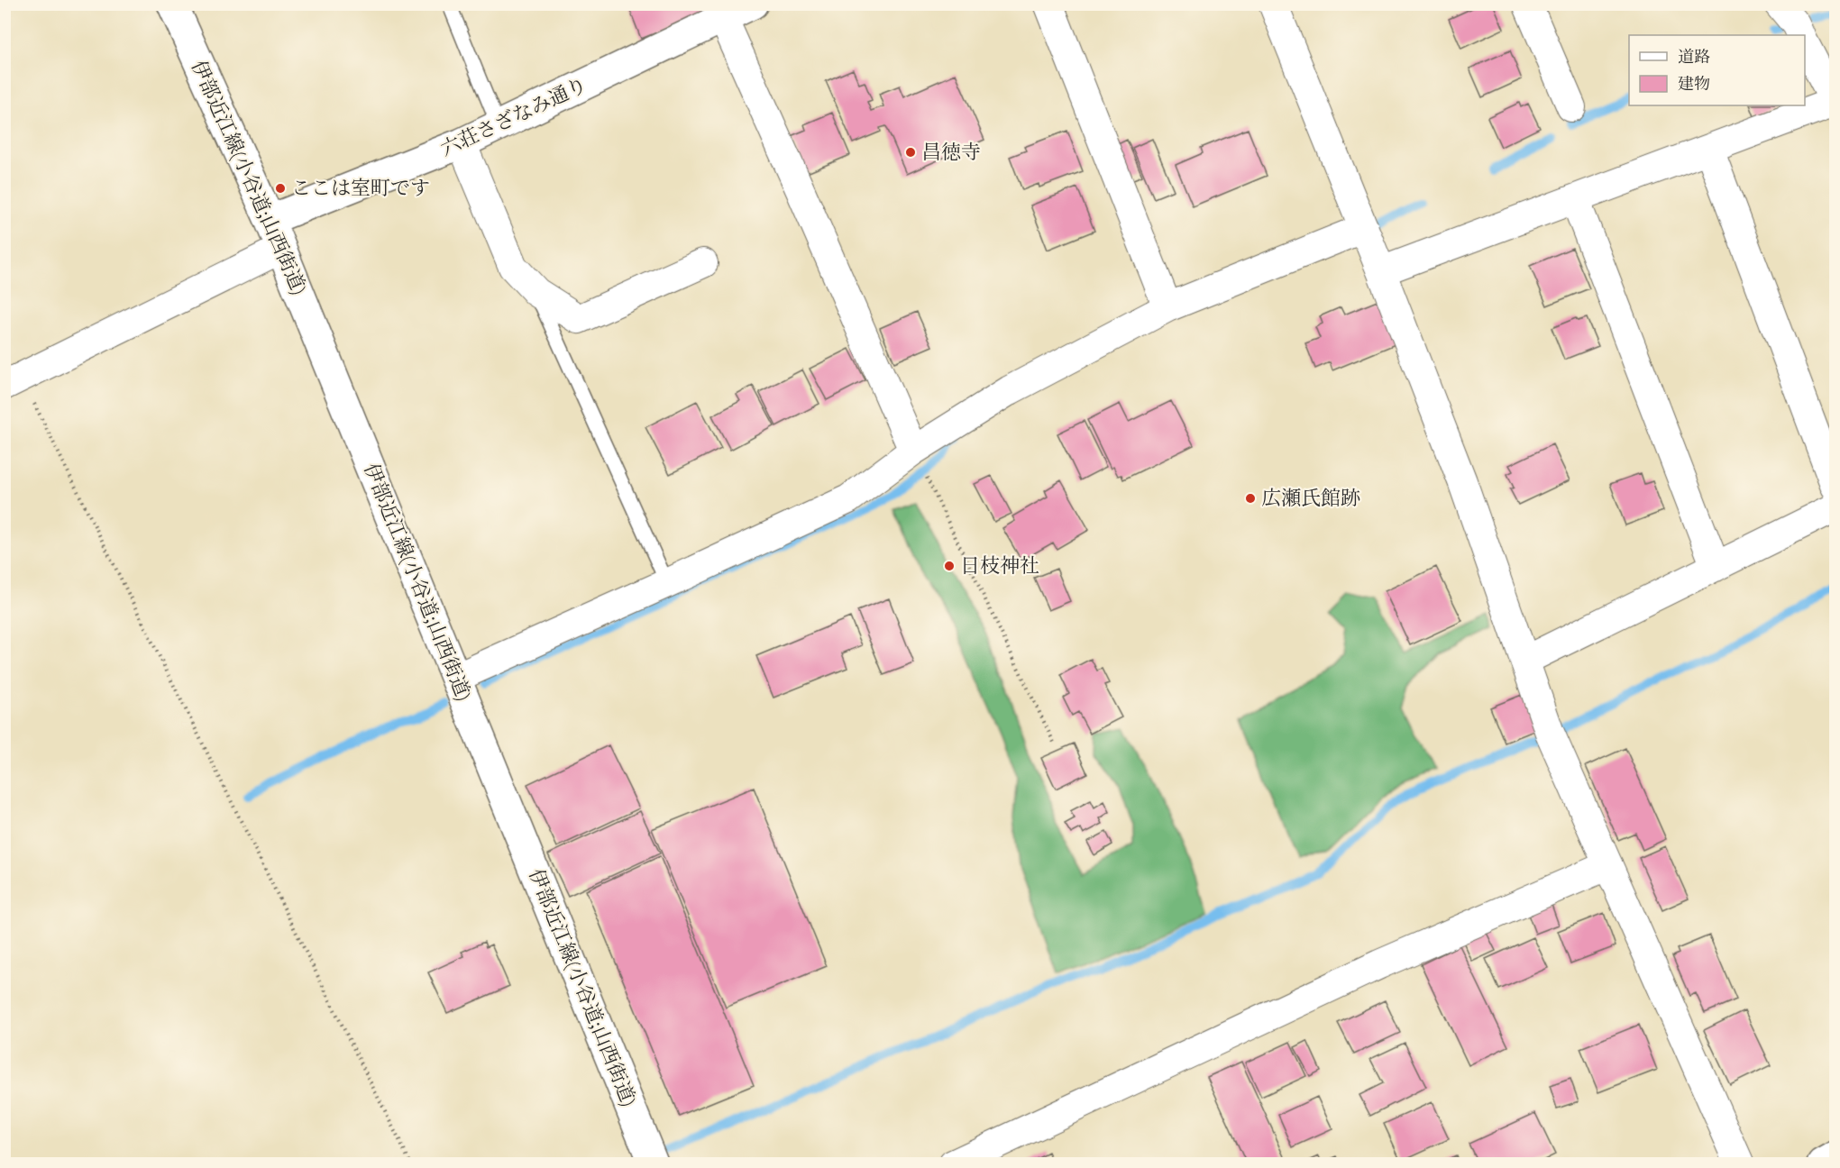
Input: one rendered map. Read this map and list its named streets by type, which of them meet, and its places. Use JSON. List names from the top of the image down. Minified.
{"streets":{"main road":["六荘さざなみ通り","伊部近江線(小谷道;山西街道)"]},"crossings":[["六荘さざなみ通り","伊部近江線(小谷道;山西街道)"]],"places":["昌徳寺","ここは室町です","広瀬氏館跡","日枝神社"],"legend":["道路","建物"]}
